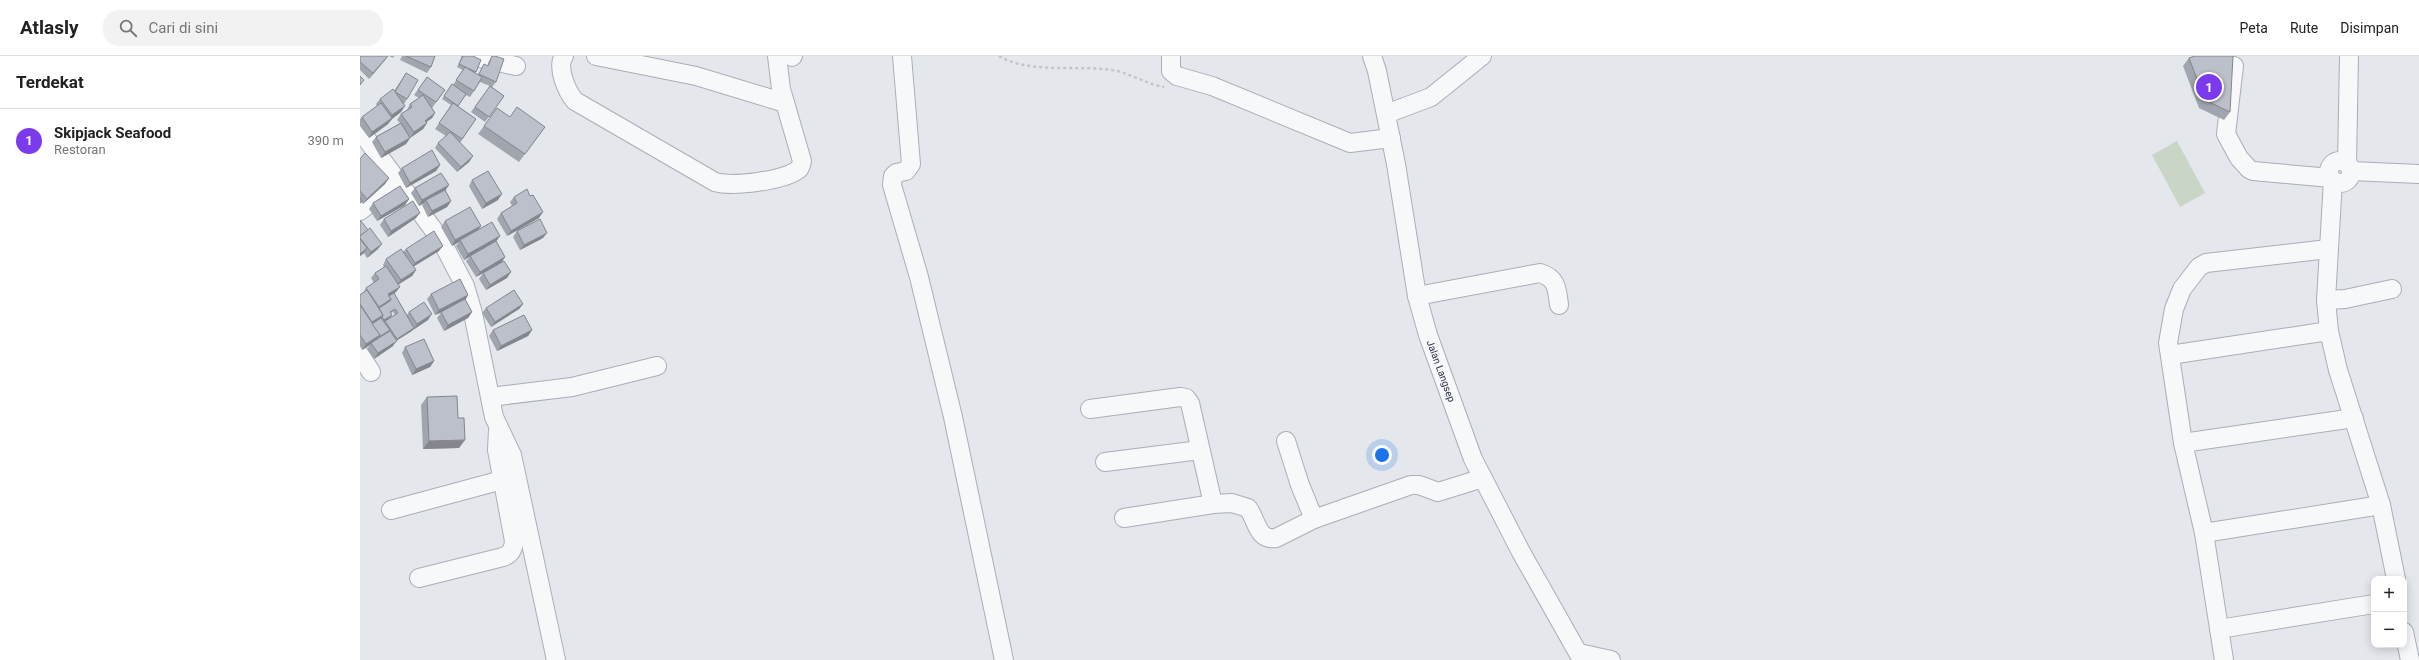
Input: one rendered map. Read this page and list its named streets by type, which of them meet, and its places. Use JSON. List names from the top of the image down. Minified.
{"streets":{"street":["Jalan Langsep"]},"page":{"header":"Atlasly","search":"Cari di sini","nav":["Peta","Rute","Disimpan"],"heading":"Terdekat","pins":"1","list":[{"mark":"1","name":"Skipjack Seafood","note":"Restoran","value":"390 m"}],"map_buttons":["+","−"]}}
